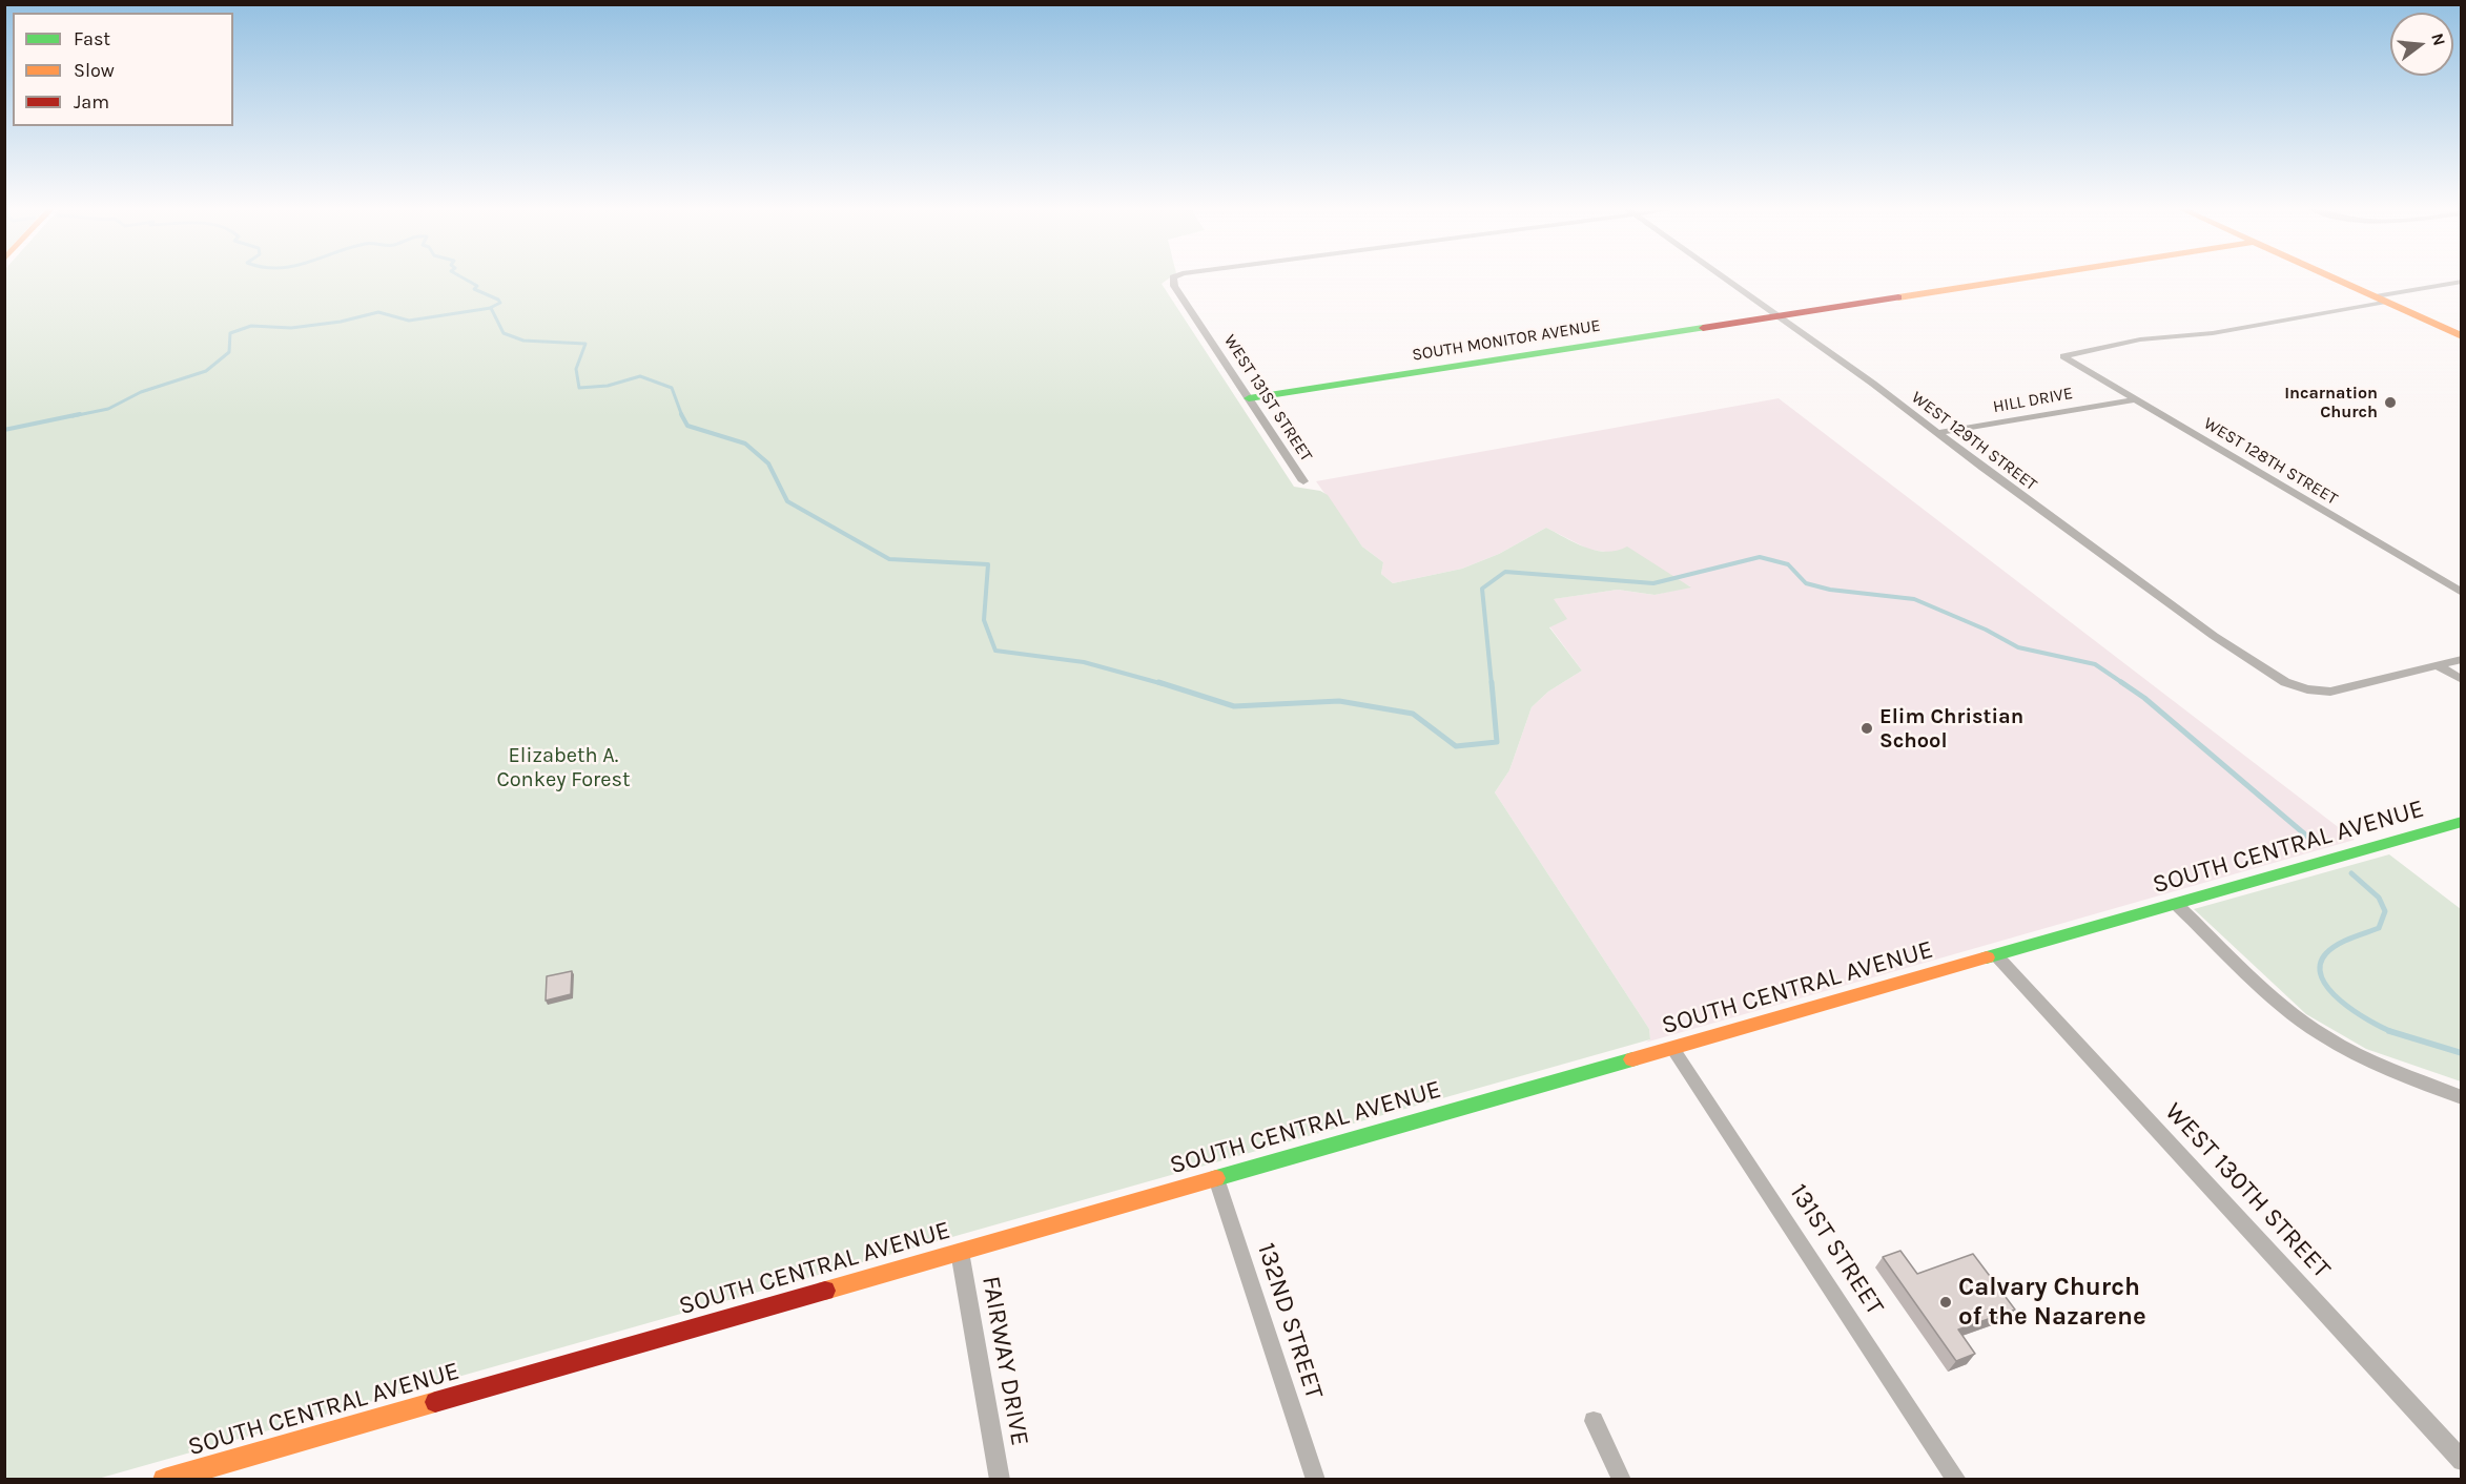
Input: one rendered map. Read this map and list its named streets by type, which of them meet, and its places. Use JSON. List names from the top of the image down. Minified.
{"streets":{"street":["SOUTH MONITOR AVENUE","WEST 131ST STREET","HILL DRIVE","WEST 129TH STREET","WEST 128TH STREET","SOUTH CENTRAL AVENUE","WEST 130TH STREET","131ST STREET","132ND STREET","FAIRWAY DRIVE"]},"crossings":[["SOUTH MONITOR AVENUE","WEST 131ST STREET"],["SOUTH MONITOR AVENUE","WEST 129TH STREET"],["HILL DRIVE","WEST 129TH STREET"],["HILL DRIVE","WEST 128TH STREET"],["SOUTH CENTRAL AVENUE","WEST 130TH STREET"],["SOUTH CENTRAL AVENUE","131ST STREET"],["SOUTH CENTRAL AVENUE","132ND STREET"],["SOUTH CENTRAL AVENUE","FAIRWAY DRIVE"]],"parks":["Elizabeth A. Conkey Forest"],"places":["Incarnation Church","Elim Christian School","Calvary Church of the Nazarene"],"legend":["Fast","Slow","Jam"],"north":"right"}
